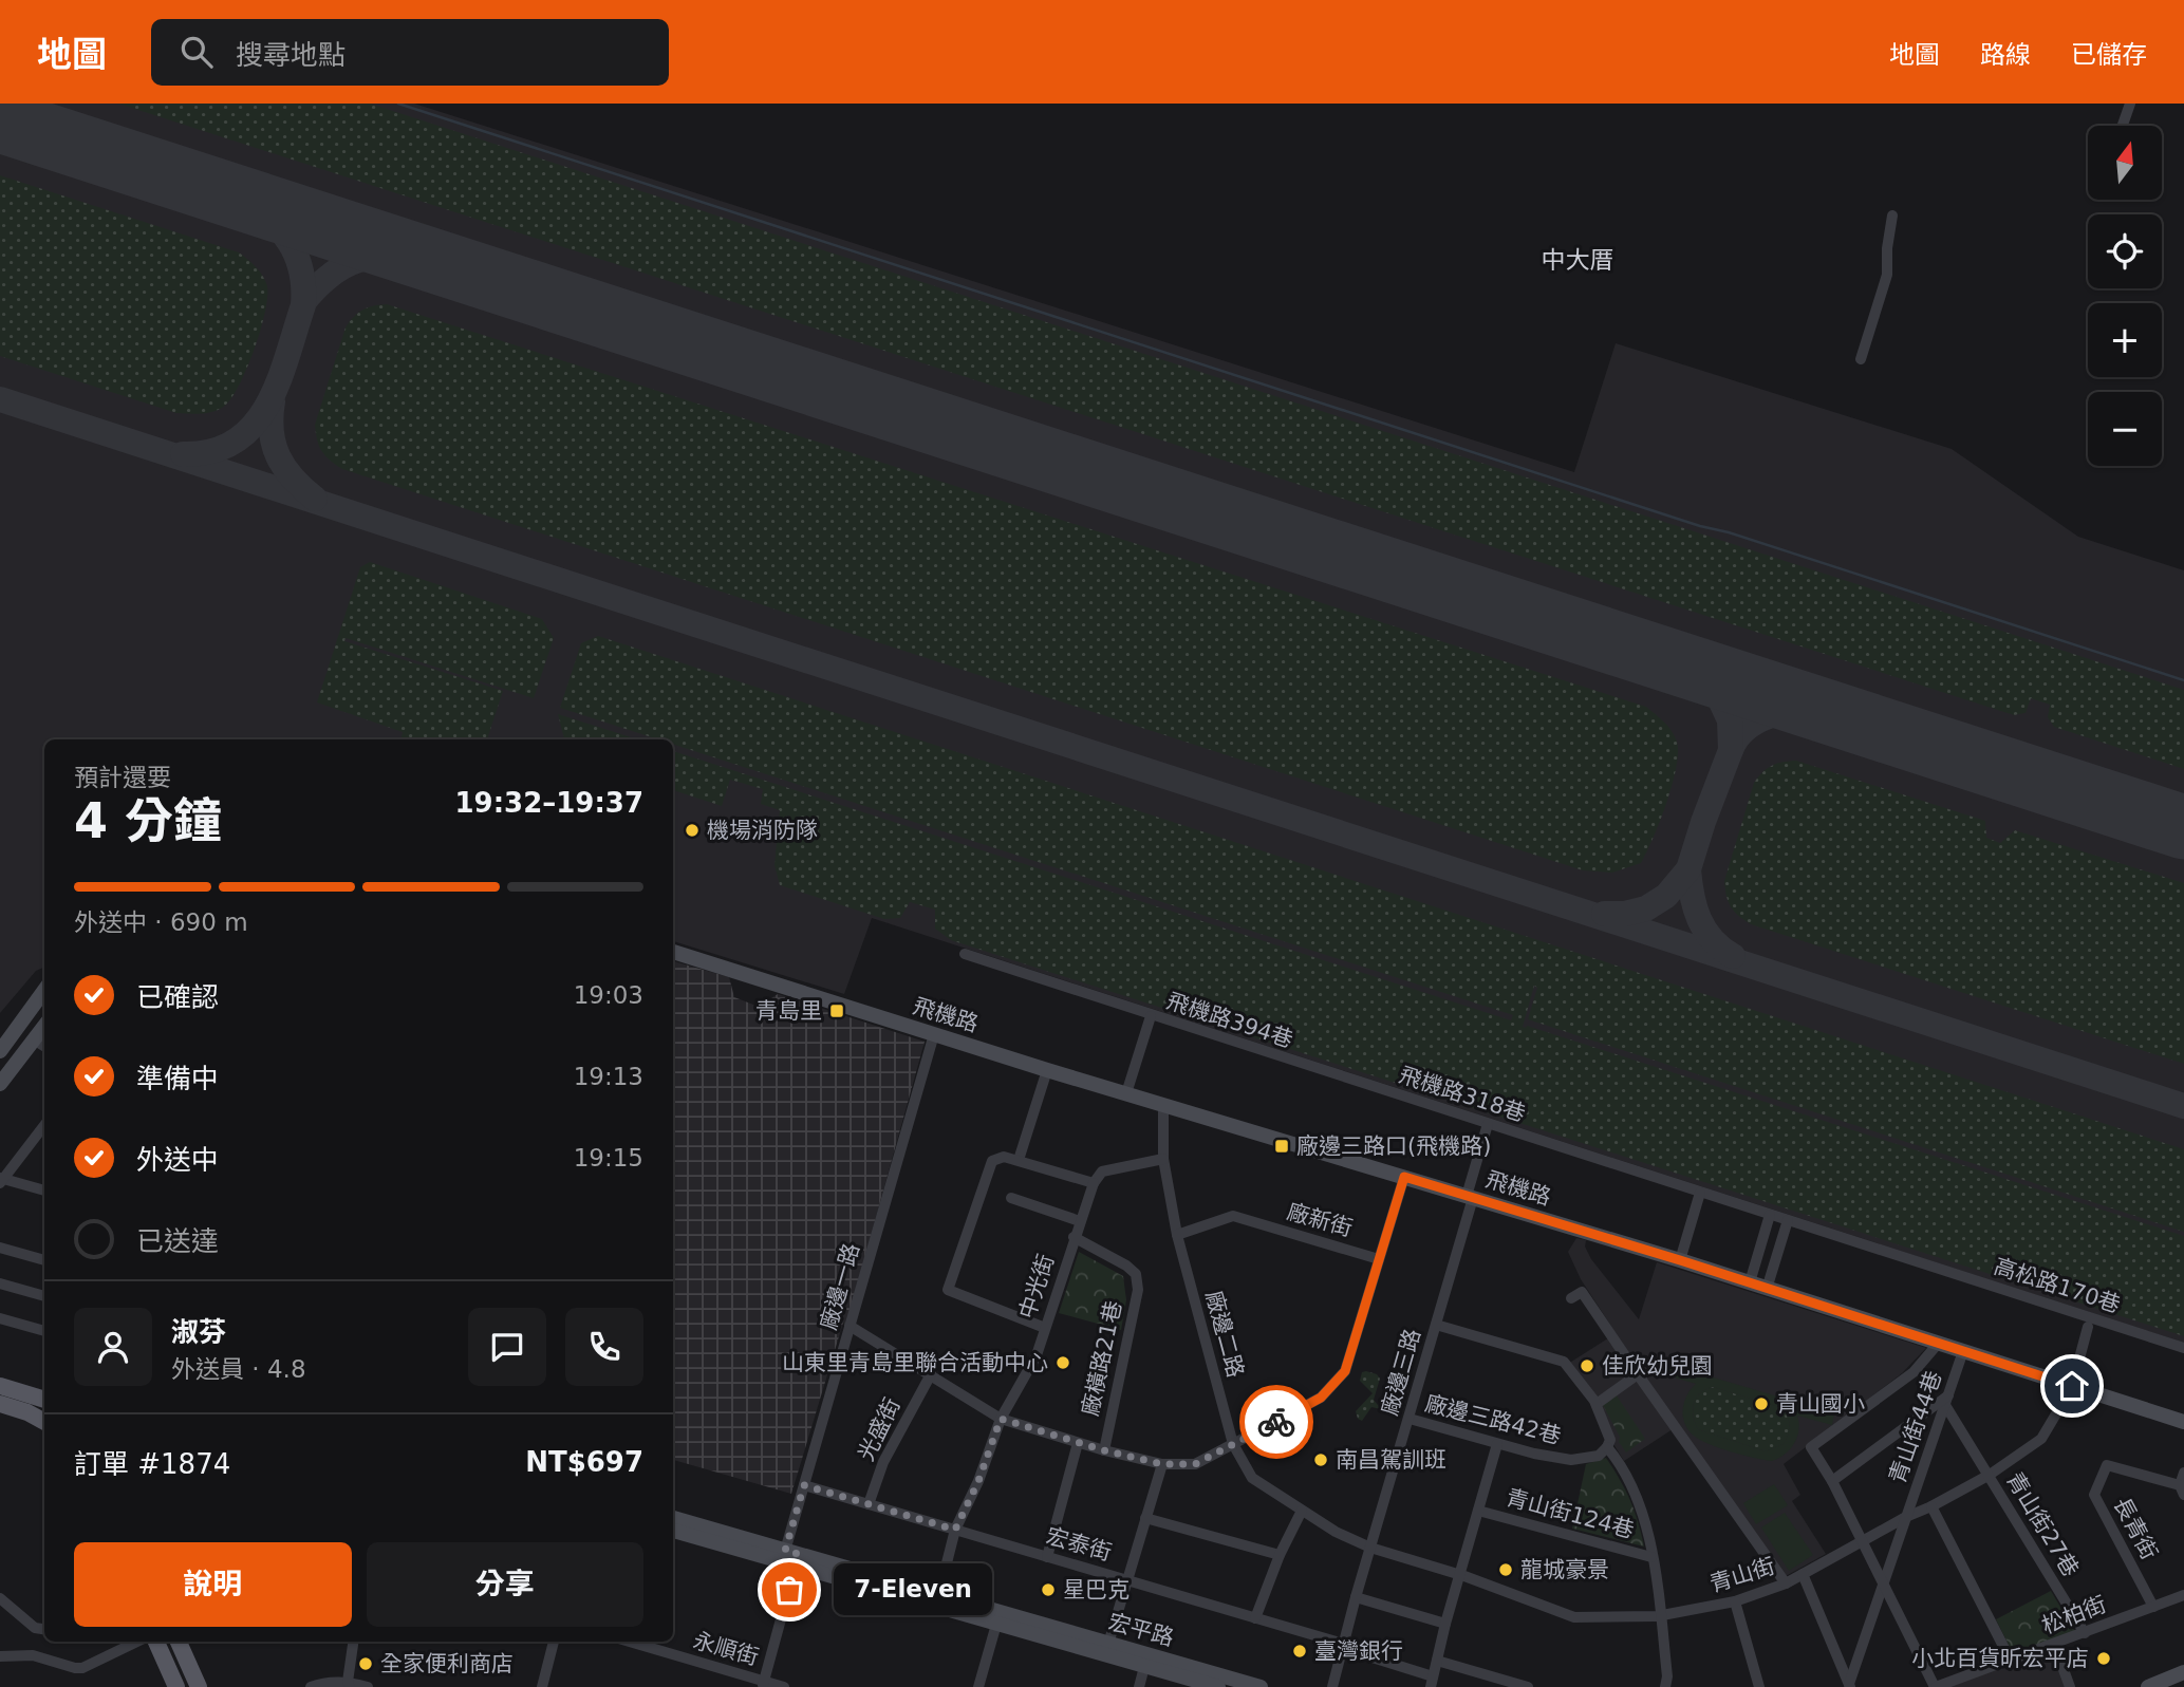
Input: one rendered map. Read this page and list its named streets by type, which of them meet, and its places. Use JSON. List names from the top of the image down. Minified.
{"streets":{"street":["飛機路","飛機路394巷","飛機路318巷","廠新街","高松路170巷","廠邊一路","中光街","廠邊二路","廠橫路21巷","廠邊三路","廠邊三路42巷","青山街44巷","光盛街","青山街124巷","青山街27巷","長青街","宏泰街","青山街","松柏街","宏平路","永順街"]},"crossings":[["飛機路","廠邊一路"],["飛機路","廠邊二路"],["飛機路","廠邊三路"],["飛機路","青山街44巷"],["飛機路","青山街"],["飛機路394巷","飛機路318巷"],["飛機路318巷","高松路170巷"],["飛機路318巷","廠邊三路"],["廠新街","廠邊二路"],["廠邊一路","宏泰街"],["廠邊一路","宏平路"],["廠邊一路","永順街"],["中光街","廠橫路21巷"],["中光街","宏泰街"],["中光街","宏平路"],["廠邊二路","廠邊三路"],["廠邊二路","青山街"],["廠邊三路","廠邊三路42巷"],["廠邊三路","宏泰街"],["廠邊三路","青山街"],["廠邊三路42巷","青山街124巷"],["青山街44巷","青山街27巷"],["青山街44巷","青山街"],["光盛街","宏泰街"],["青山街124巷","宏泰街"],["青山街124巷","青山街"],["青山街27巷","青山街"],["青山街27巷","松柏街"],["長青街","松柏街"]],"districts":["中大厝"],"places":{"other":["機場消防隊","山東里青島里聯合活動中心","佳欣幼兒園","青山國小","南昌駕訓班","龍城豪景","7-Eleven","星巴克","臺灣銀行","小北百貨昕宏平店","全家便利商店"],"transit":["青島里","廠邊三路口(飛機路)"]},"north":"top","page":{"header":"地圖","search":"搜尋地點","nav":["地圖","路線","已儲存"],"map_buttons":["+","−"],"heading":["4 分鐘","預計還要","19:32–19:37"],"panel":["淑芬","外送員 · 4.8","訂單 #1874","NT$697"],"bar":"外送中 · 690 m","list":[["已確認","19:03"],["準備中","19:13"],["外送中","19:15"],"已送達"],"buttons":["說明","分享"],"bubble":"7-Eleven"}}
